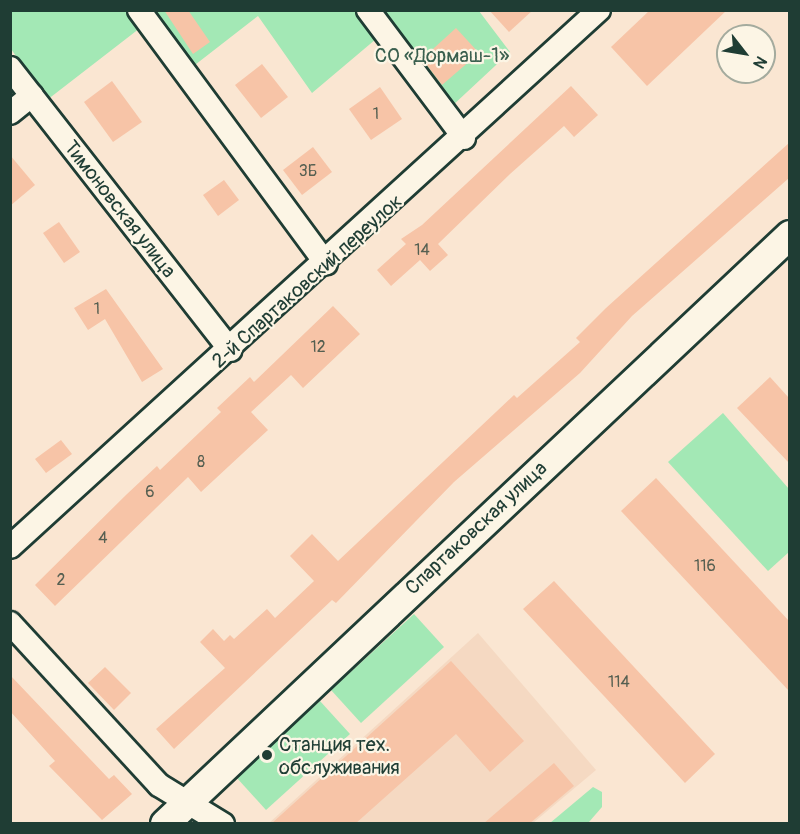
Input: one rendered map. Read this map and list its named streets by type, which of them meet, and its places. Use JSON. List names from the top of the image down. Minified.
{"streets":{"street":["Тимоновская улица","2-й Спартаковский переулок","Спартаковская улица"]},"crossings":[["Тимоновская улица","2-й Спартаковский переулок"]],"parks":["СО «Дормаш-1»"],"places":["Станция тех. обслуживания"],"house_numbers":["1","3Б","14","1","12","8","6","4","116","2","114"],"north":"bottom right"}
